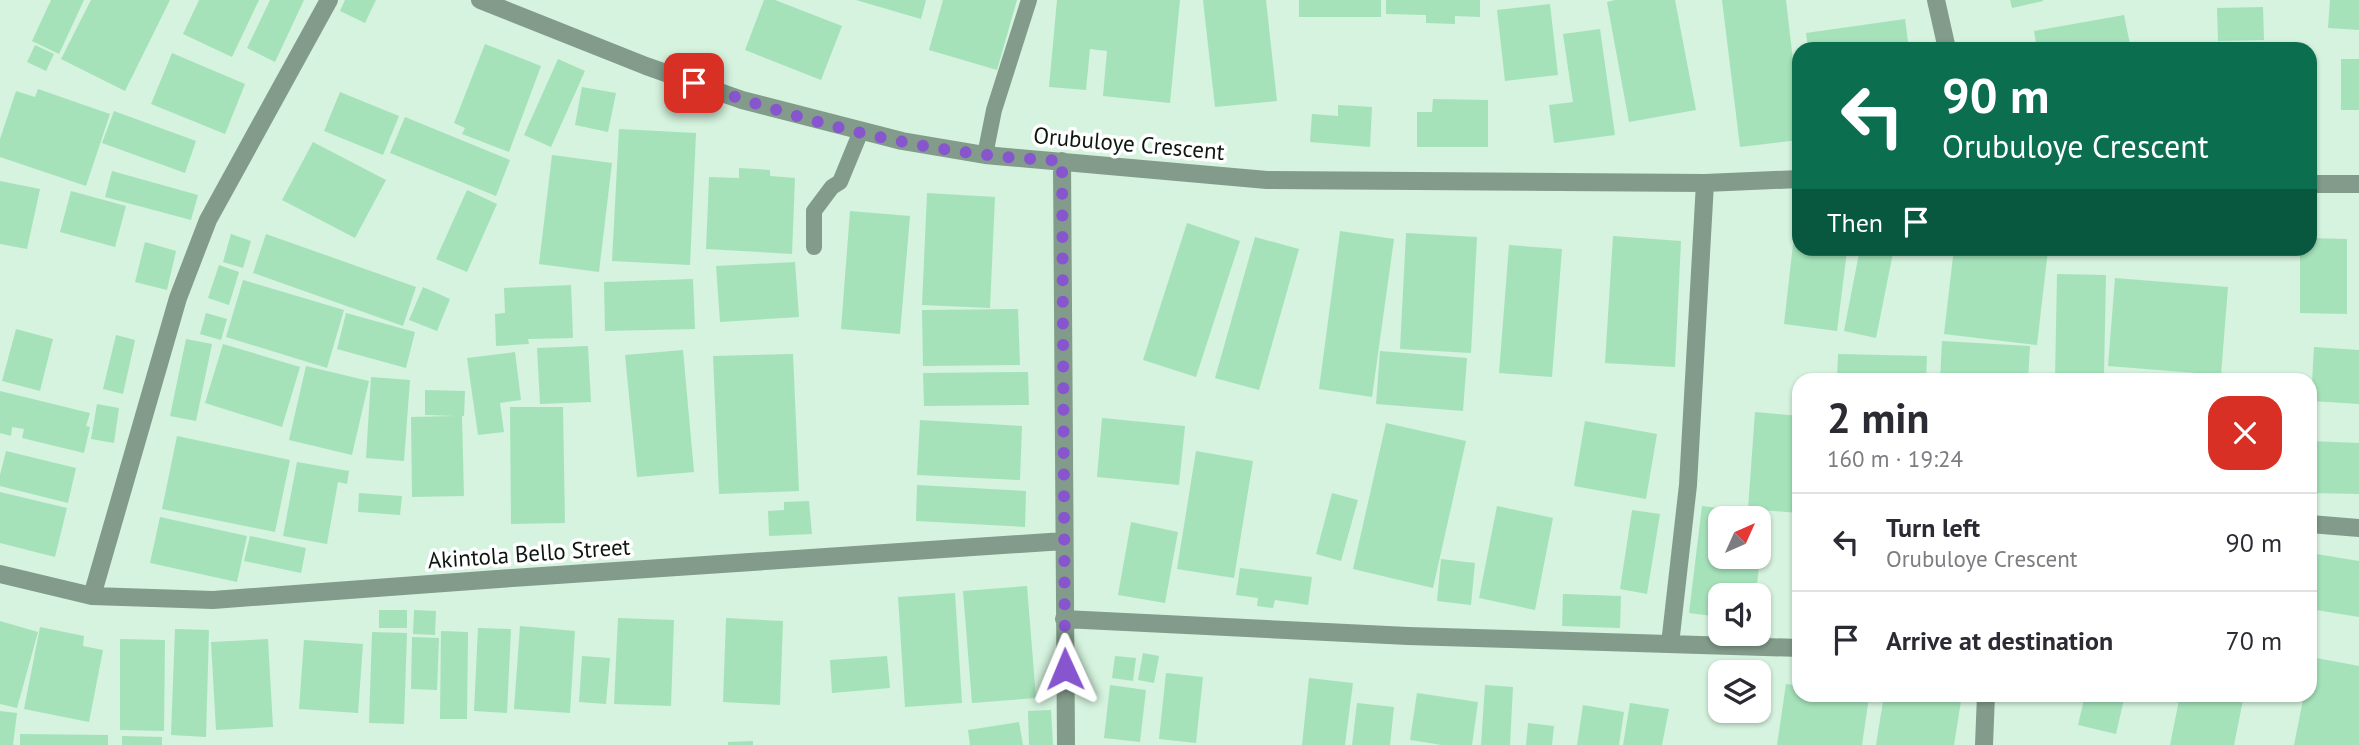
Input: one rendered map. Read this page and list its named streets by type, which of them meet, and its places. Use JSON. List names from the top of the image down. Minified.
{"streets":{"street":["Orubuloye Crescent","Akintola Bello Street"]},"north":"top right","page":{"turn":["90 m","Orubuloye Crescent"],"then":"Then","heading":["2 min","160 m · 19:24"],"list":[{"name":"Turn left","note":"Orubuloye Crescent","value":"90 m"},{"name":"Arrive at destination","value":"70 m"}]}}
